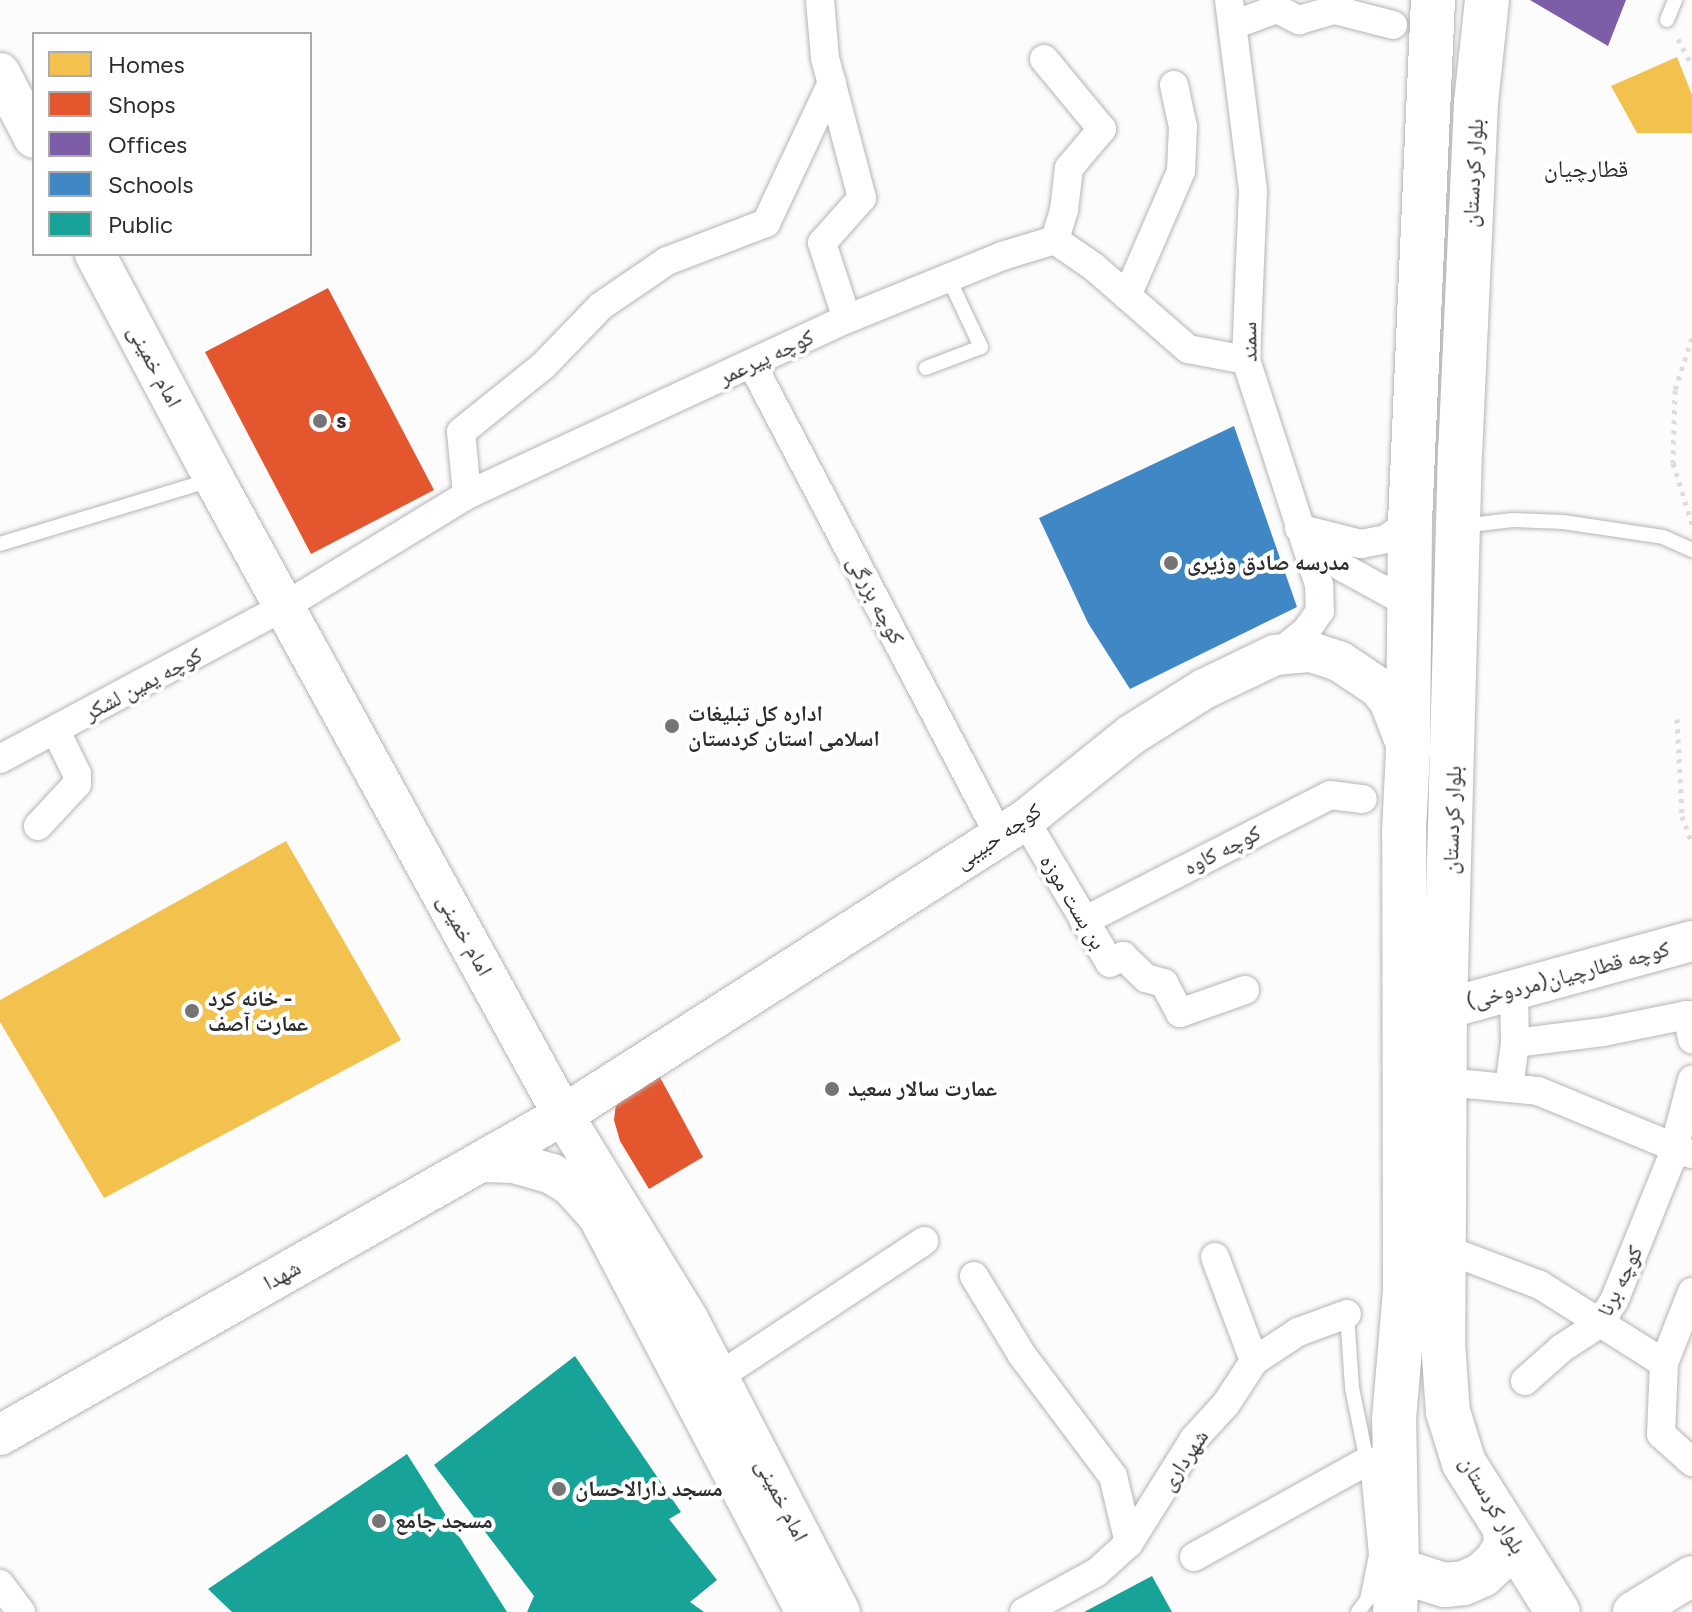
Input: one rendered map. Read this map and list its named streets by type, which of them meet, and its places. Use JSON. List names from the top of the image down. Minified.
{"streets":{"main road":["بلوار کردستان","امام خمینی","کوچه حبیبی","کوچه قطارچیان(مردوخی)","شهدا"],"street":["سمند","کوچه پیرعمر","کوچه بزرگی","کوچه یمین لشکر","کوچه کاوه","بن بست موزه","کوچه برنا","شهرداری"]},"crossings":[["بلوار کردستان","کوچه حبیبی"],["بلوار کردستان","کوچه قطارچیان(مردوخی)"],["سمند","کوچه حبیبی"],["کوچه پیرعمر","امام خمینی"],["کوچه پیرعمر","کوچه بزرگی"],["کوچه پیرعمر","کوچه یمین لشکر"],["امام خمینی","کوچه یمین لشکر"],["امام خمینی","کوچه حبیبی"],["امام خمینی","شهدا"],["کوچه بزرگی","کوچه حبیبی"],["کوچه بزرگی","بن بست موزه"],["کوچه حبیبی","بن بست موزه"],["کوچه حبیبی","شهدا"],["کوچه کاوه","بن بست موزه"]],"districts":["قطارچیان"],"places":["s","مدرسه صادق وزیری","اداره کل تبلیغات اسلامی استان کردستان","خانه کرد - عمارت آصف","عمارت سالار سعید","مسجد دارالاحسان","مسجد جامع"],"legend":["Homes","Shops","Offices","Schools","Public"]}
